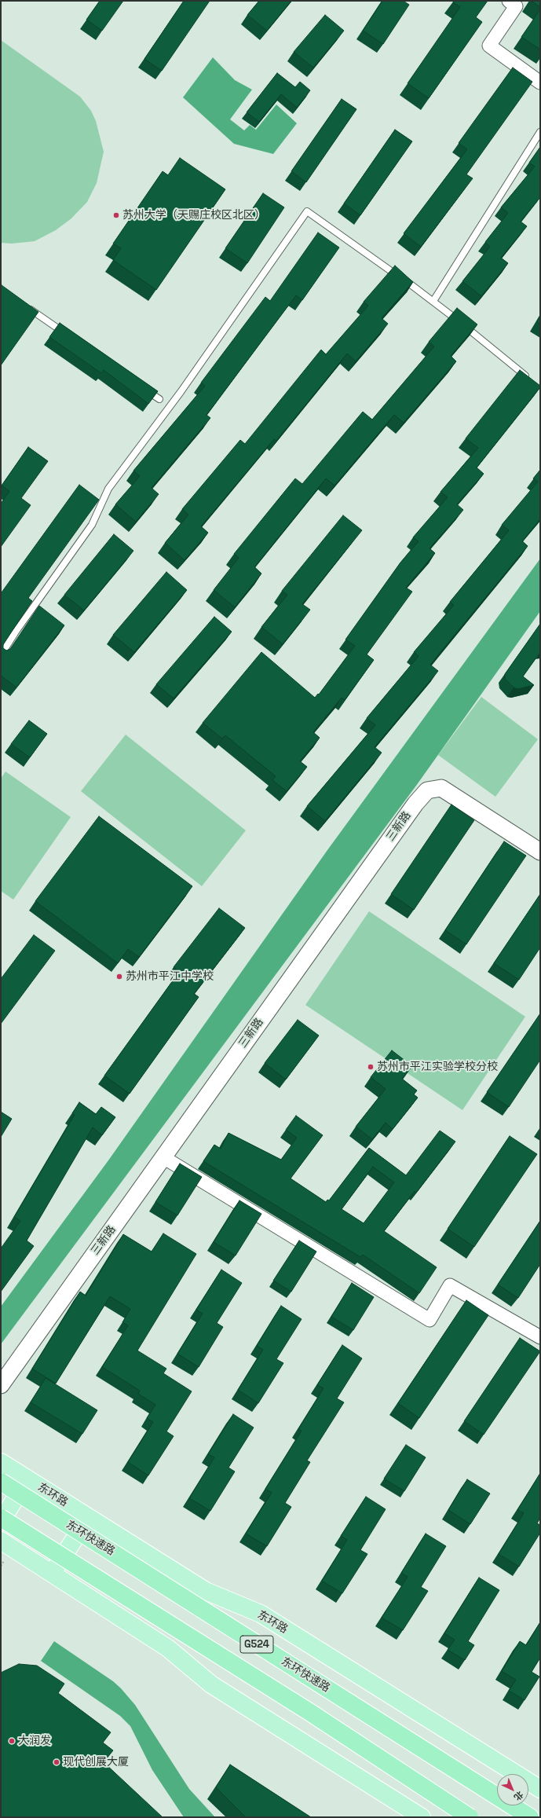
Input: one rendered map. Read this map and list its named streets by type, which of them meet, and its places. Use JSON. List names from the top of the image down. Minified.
{"streets":{"highway":["东环快速路","G524"],"main road":["东环路"],"street":["三新路"]},"places":["苏州大学（天赐庄校区北区）","苏州市平江中学校","苏州市平江实验学校分校","大润发","现代创展大厦"],"north":"bottom right"}
